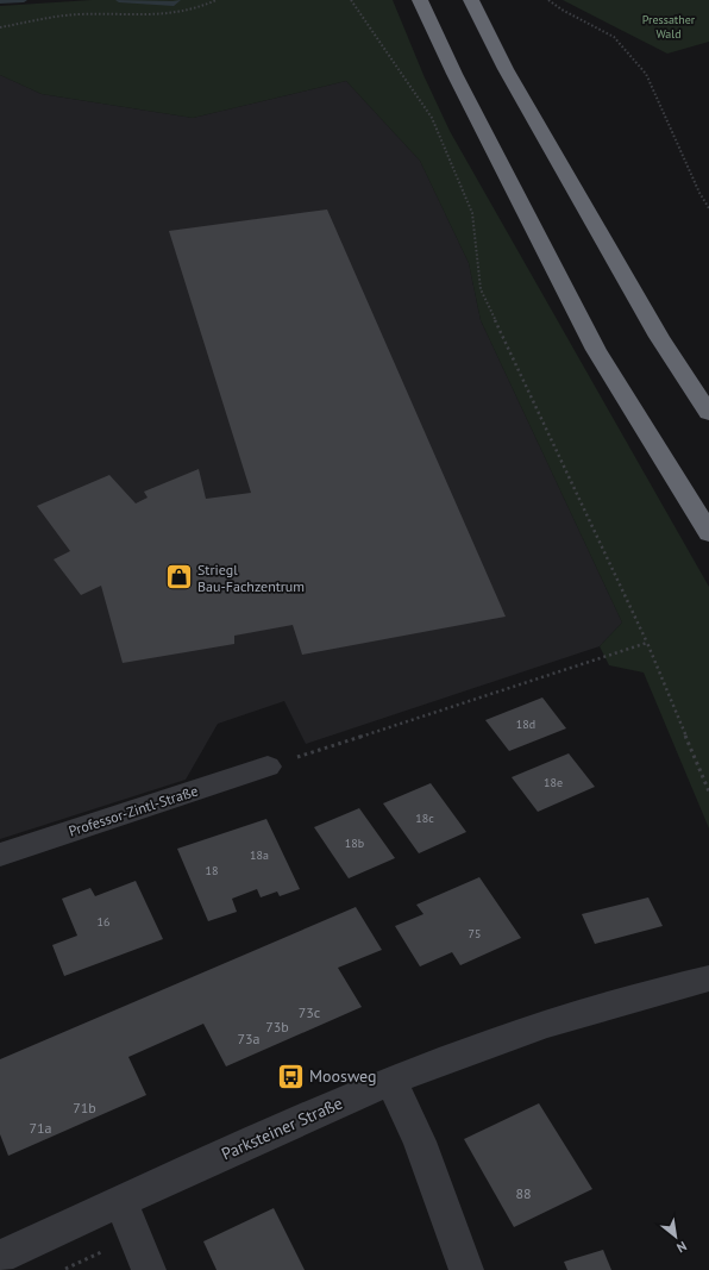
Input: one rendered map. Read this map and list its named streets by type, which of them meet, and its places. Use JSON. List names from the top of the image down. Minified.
{"streets":{"street":["Professor-Zintl-Straße","Parksteiner Straße"]},"parks":["Pressather Wald"],"places":{"shop":["Striegl Bau-Fachzentrum"],"bus stop":["Moosweg"]},"house_numbers":["18d","18e","18c","18b","18a","18","16","75","73c","73b","73a","71b","71a","88"],"north":"bottom right"}
